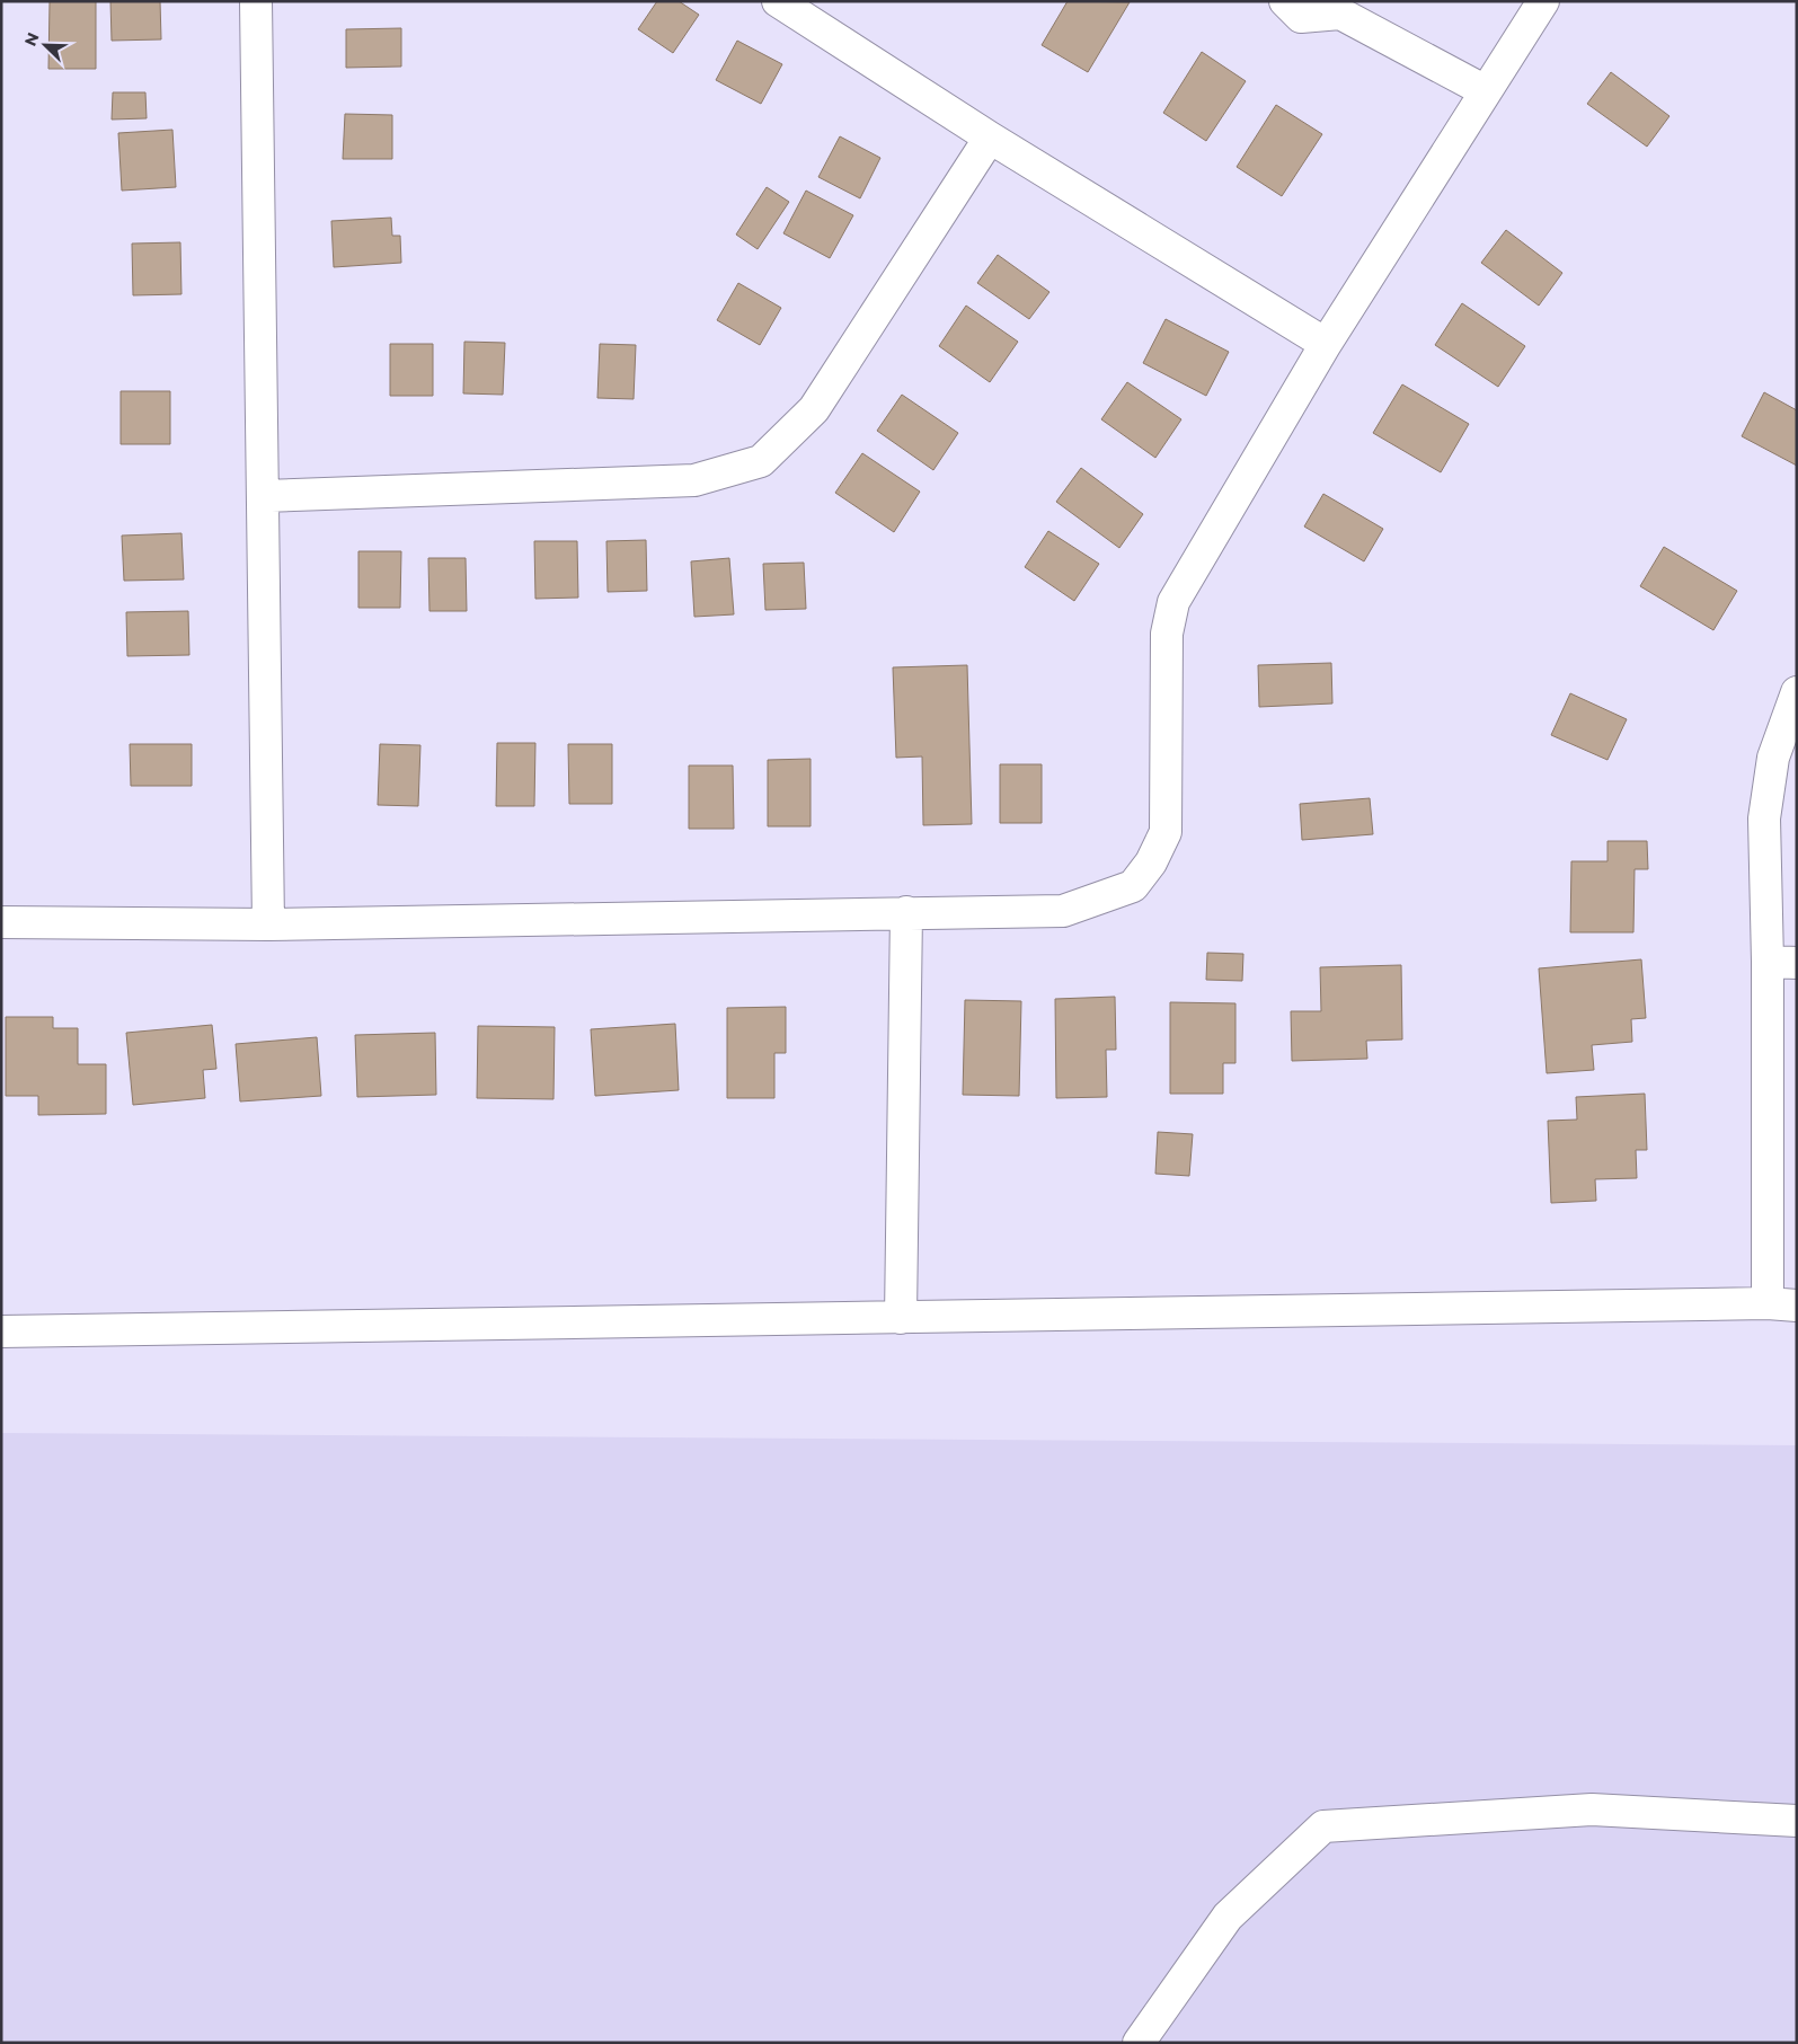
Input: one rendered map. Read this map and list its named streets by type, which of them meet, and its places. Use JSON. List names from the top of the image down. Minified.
{"north":"top left"}
